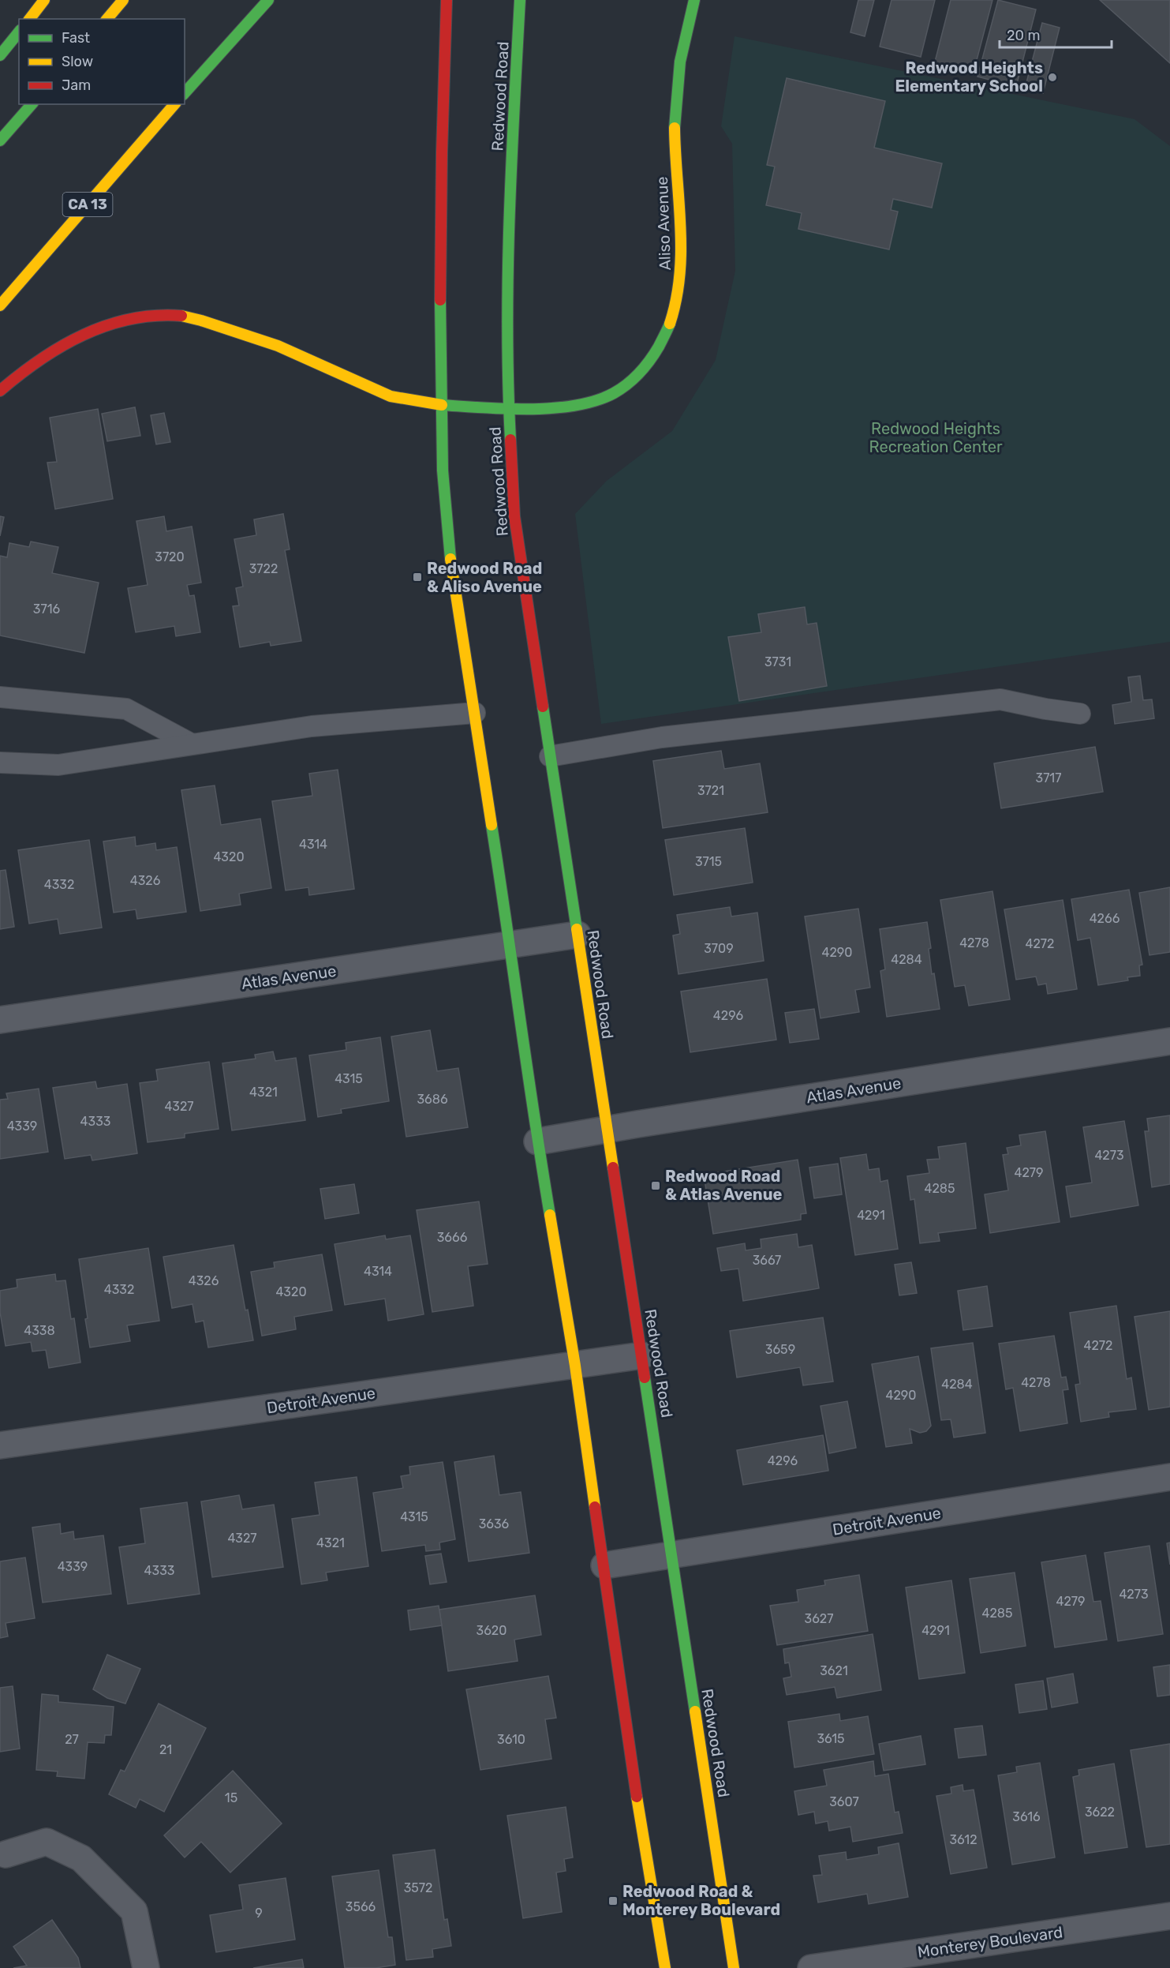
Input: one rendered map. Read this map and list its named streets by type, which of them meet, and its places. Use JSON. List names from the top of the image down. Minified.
{"streets":{"main road":["Redwood Road","CA 13","Aliso Avenue"],"street":["Atlas Avenue","Detroit Avenue","Monterey Boulevard"]},"crossings":[["Redwood Road","Aliso Avenue"],["Redwood Road","Atlas Avenue"],["Redwood Road","Detroit Avenue"]],"parks":["Redwood Heights Recreation Center"],"places":{"other":["Redwood Heights Elementary School"],"transit":["Redwood Road & Aliso Avenue","Redwood Road & Atlas Avenue","Redwood Road & Monterey Boulevard"]},"house_numbers":["3720","3722","3716","3731","3717","3721","4314","4320","3715","4326","4332","4266","4278","4272","3709","4290","4284","4296","4315","4321","3686","4327","4333","4339","4273","4279","4285","4291","3666","3667","4314","4326","4332","4320","4338","4272","3659","4278","4284","4290","4296","4315","3636","4327","4321","4339","4333","4273","4279","4285","3627","3620","4291","3621","3615","27","3610","21","15","3607","3622","3616","3612","3572","3566","9"],"legend":["Fast","Slow","Jam"],"scale_bar":"20 m"}
